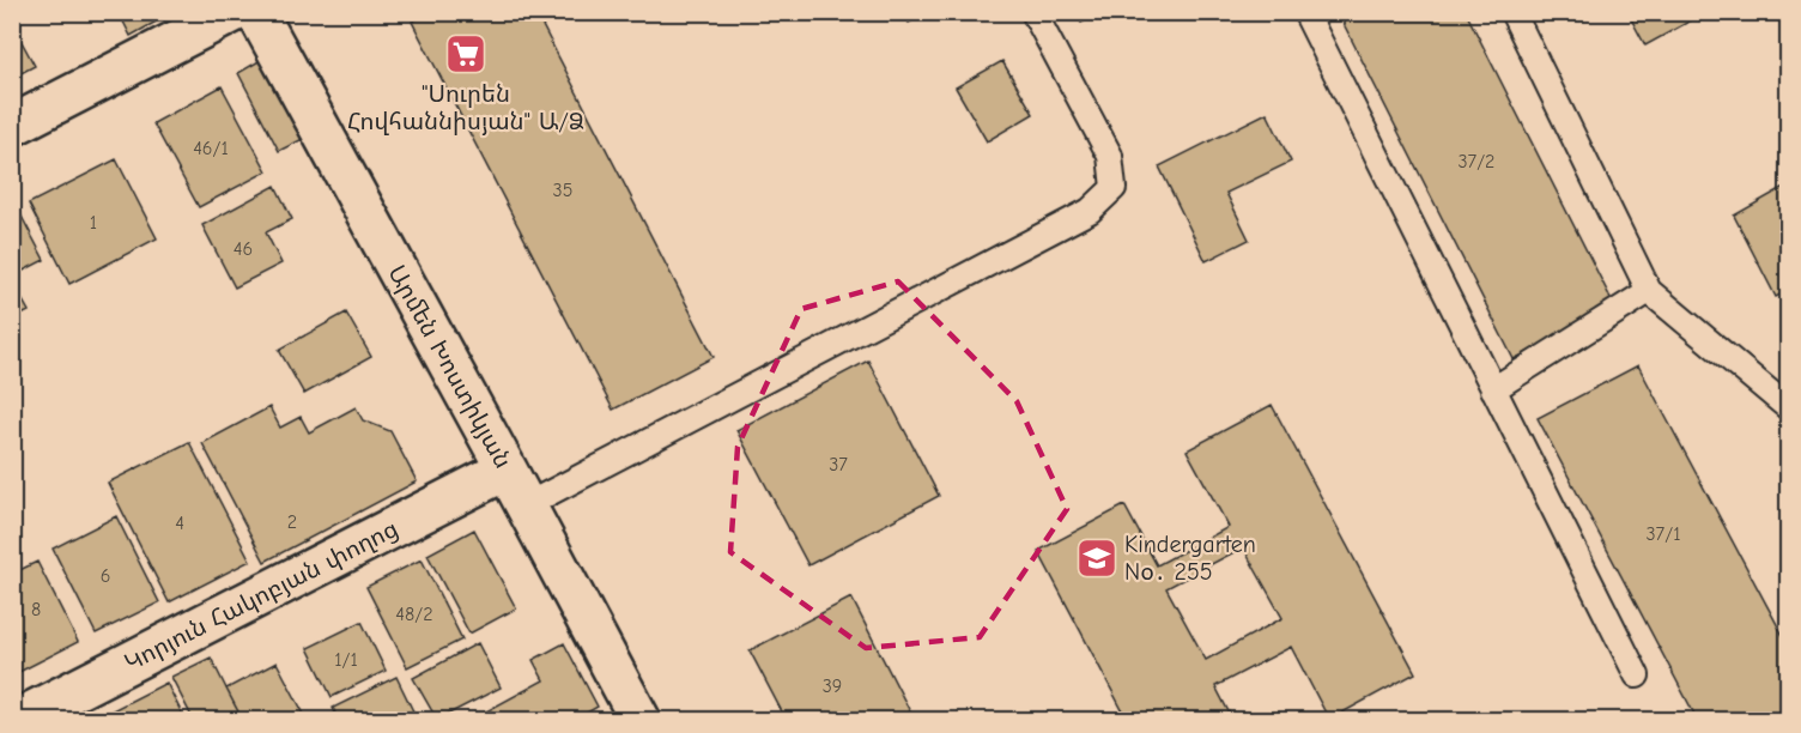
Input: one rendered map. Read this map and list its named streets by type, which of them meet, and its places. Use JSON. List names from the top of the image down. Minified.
{"streets":{"street":["Արմեն Խոստիկյան","Կորյուն Հակոբյան փողոց"]},"crossings":[["Արմեն Խոստիկյան","Կորյուն Հակոբյան փողոց"]],"places":{"supermarket":["\"Սուրեն Հովհաննիսյան\" Ա/Ձ"],"school or university":["Kindergarten Nօ․ 255"]},"house_numbers":["46/1","37/2","35","1","46","37","2","4","37/1","6","8","48/2","1/1","39"]}
